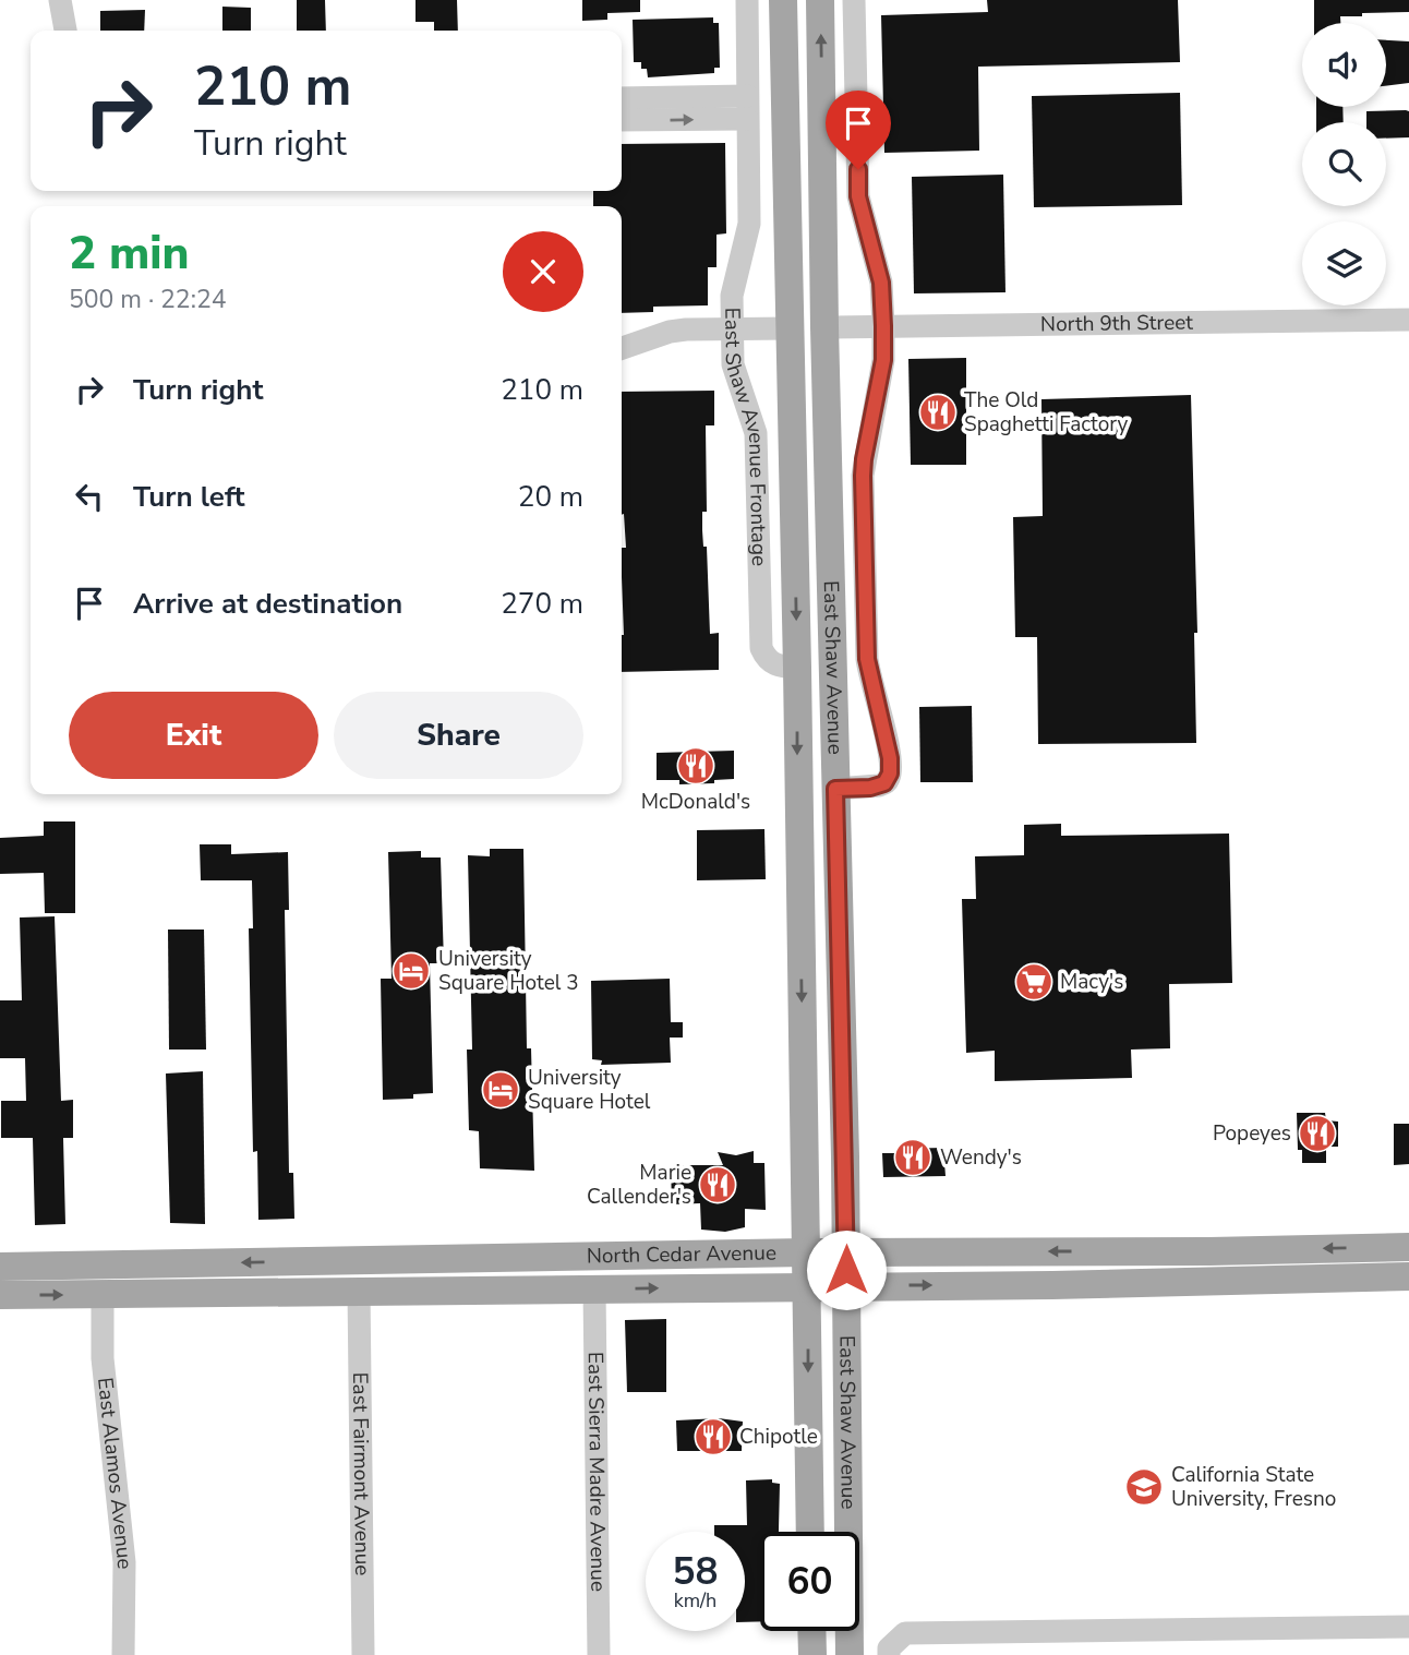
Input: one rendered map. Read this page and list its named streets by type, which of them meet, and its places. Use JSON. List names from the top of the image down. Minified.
{"streets":{"main road":["East Shaw Avenue","North Cedar Avenue"],"street":["North 9th Street","East Shaw Avenue Frontage","East Sierra Madre Avenue","East Fairmont Avenue","East Alamos Avenue"]},"crossings":[["North 9th Street","East Shaw Avenue"],["East Shaw Avenue Frontage","East Shaw Avenue"],["East Shaw Avenue","North Cedar Avenue"],["North Cedar Avenue","East Sierra Madre Avenue"],["North Cedar Avenue","East Fairmont Avenue"],["North Cedar Avenue","East Alamos Avenue"]],"places":{"restaurant":["The Old Spaghetti Factory","McDonald's","Popeyes","Wendy's","Marie Callender's","Chipotle"],"hotel":["University Square Hotel 3","University Square Hotel"],"supermarket":["Macy's"],"school or university":["California State University, Fresno"]},"page":{"turn":["210 m","Turn right"],"heading":["2 min","500 m · 22:24"],"list":[{"name":"Turn right","value":"210 m"},{"name":"Turn left","value":"20 m"},{"name":"Arrive at destination","value":"270 m"}],"buttons":["Exit","Share"],"speed":"58 km/h","limit":"60"}}
